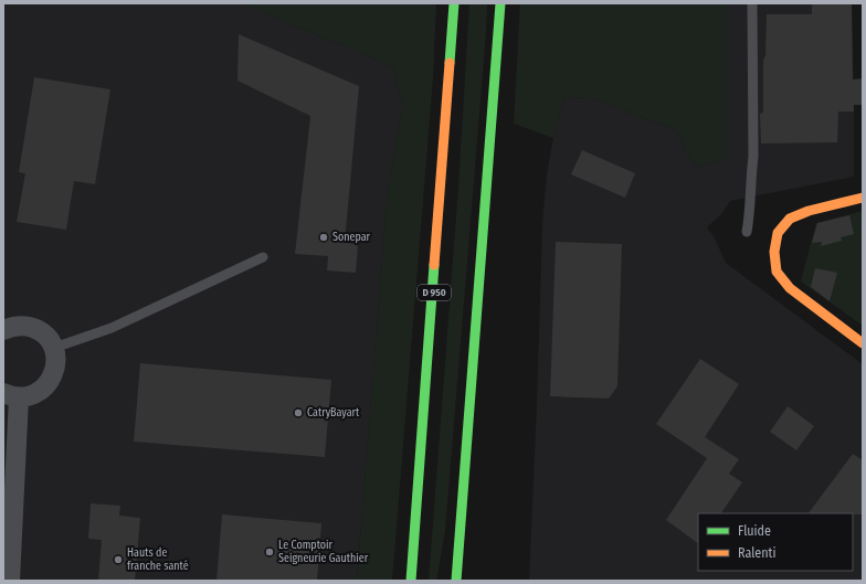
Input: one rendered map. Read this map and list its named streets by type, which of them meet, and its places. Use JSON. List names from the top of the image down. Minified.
{"streets":{"main road":["D 950"]},"places":["Sonepar","CatryBayart","Le Comptoir Seigneurie Gauthier","Hauts de franche santé"],"legend":["Fluide","Ralenti"]}
